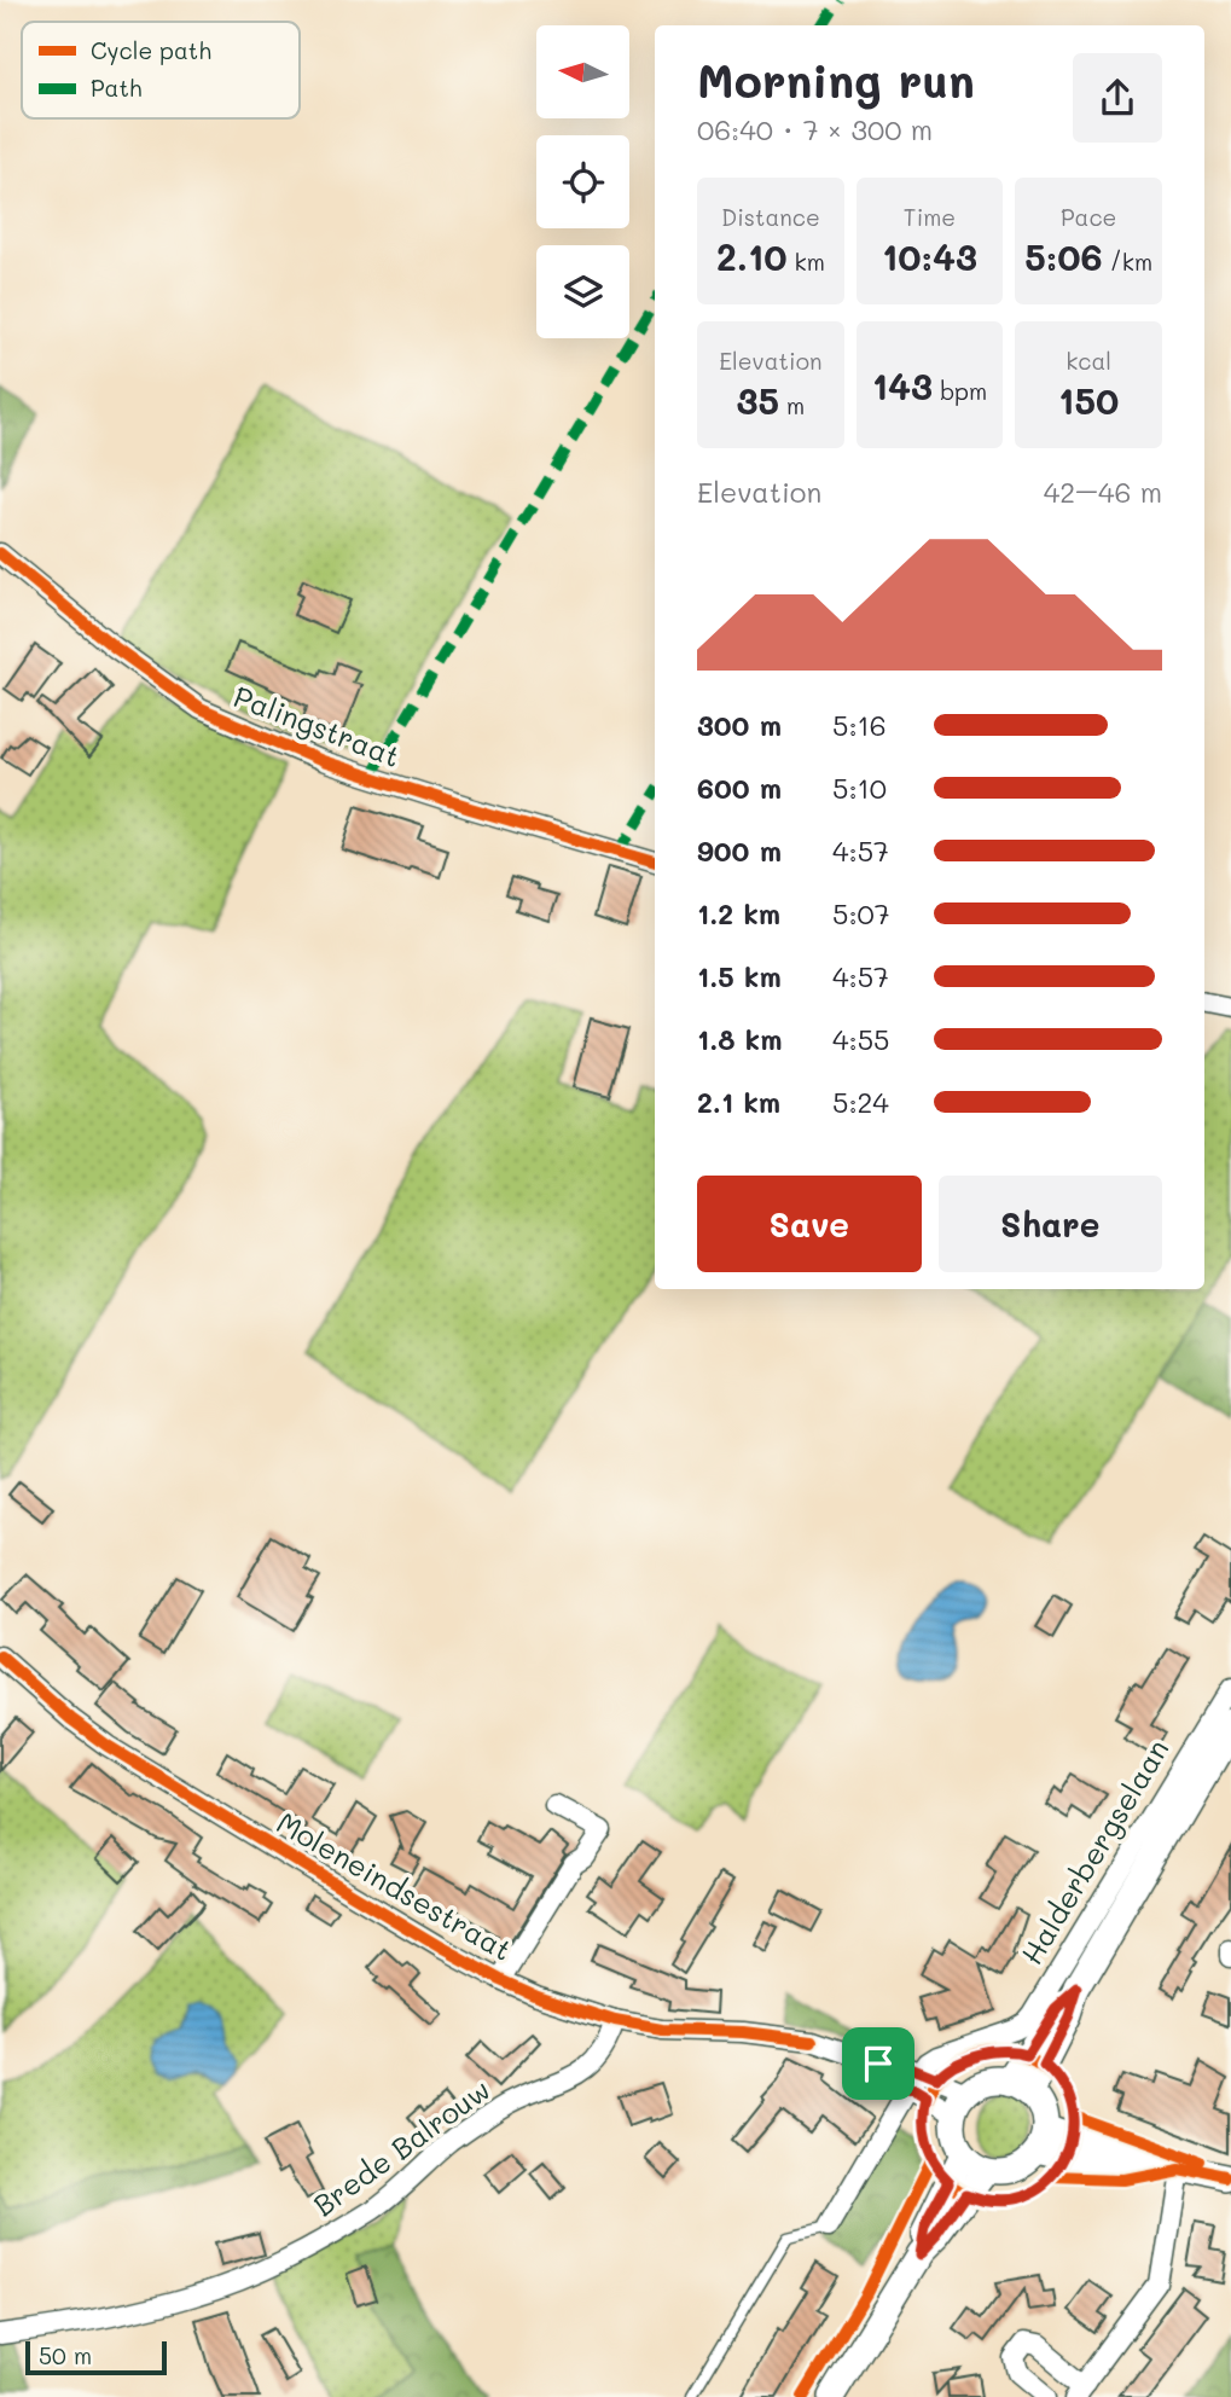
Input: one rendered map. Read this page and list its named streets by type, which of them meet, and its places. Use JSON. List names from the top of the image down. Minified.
{"streets":{"main road":["Halderbergselaan"],"street":["Palingstraat","Moleneindsestraat","Brede Balrouw"]},"crossings":[["Halderbergselaan","Moleneindsestraat"],["Moleneindsestraat","Brede Balrouw"]],"legend":["Cycle path","Path"],"scale_bar":"50 m","north":"left","page":{"heading":["Morning run","06:40 · 7 × 300 m"],"stats":[["Distance","2.10 km"],["Time","10:43"],["Pace","5:06 /km"],["Elevation","35 m"],["143 bpm"],["kcal","150"]],"chart":["Elevation","42–46 m"],"list":[{"name":"300 m","note":"5:16"},{"name":"600 m","note":"5:10"},{"name":"900 m","note":"4:57"},{"name":"1.2 km","note":"5:07"},{"name":"1.5 km","note":"4:57"},{"name":"1.8 km","note":"4:55"},{"name":"2.1 km","note":"5:24"}],"buttons":["Save","Share"],"scale":"50 m"}}
